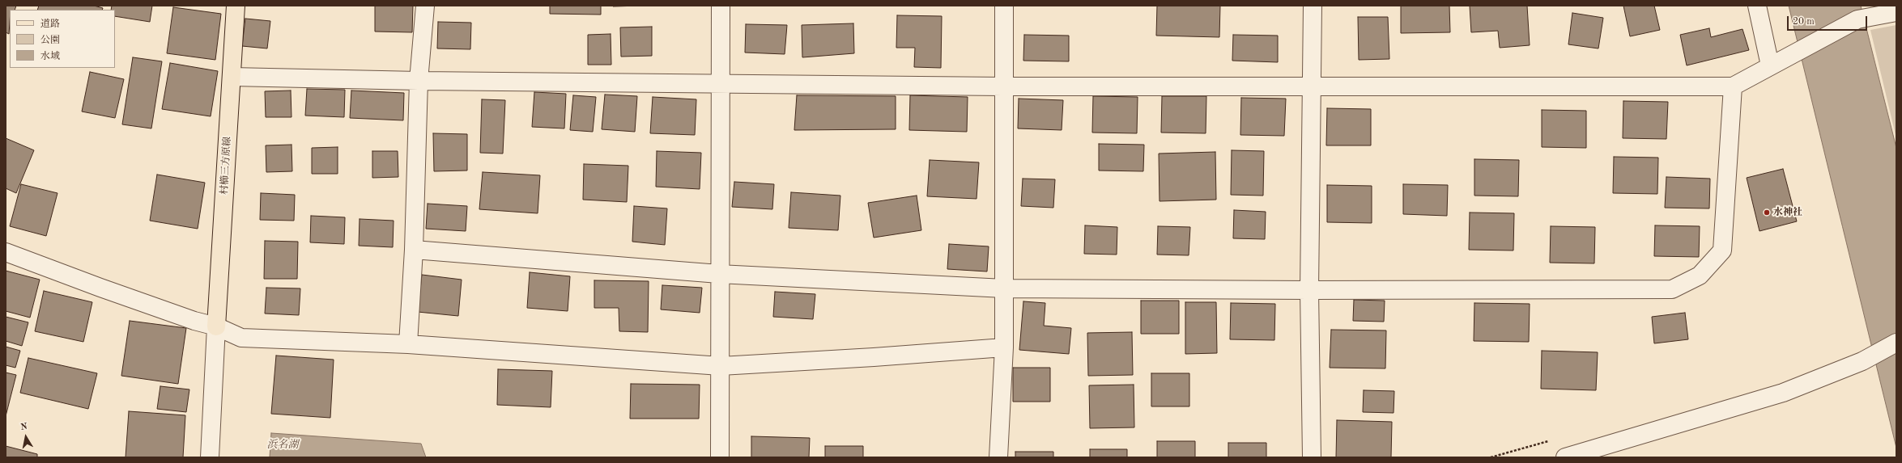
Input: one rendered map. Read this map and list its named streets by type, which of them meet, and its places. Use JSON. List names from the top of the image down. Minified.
{"streets":{"main road":["村櫛三方原線"]},"water":["浜名湖"],"places":["水神社"],"legend":["道路","公園","水域"],"scale_bar":"20 m","north":"top"}
